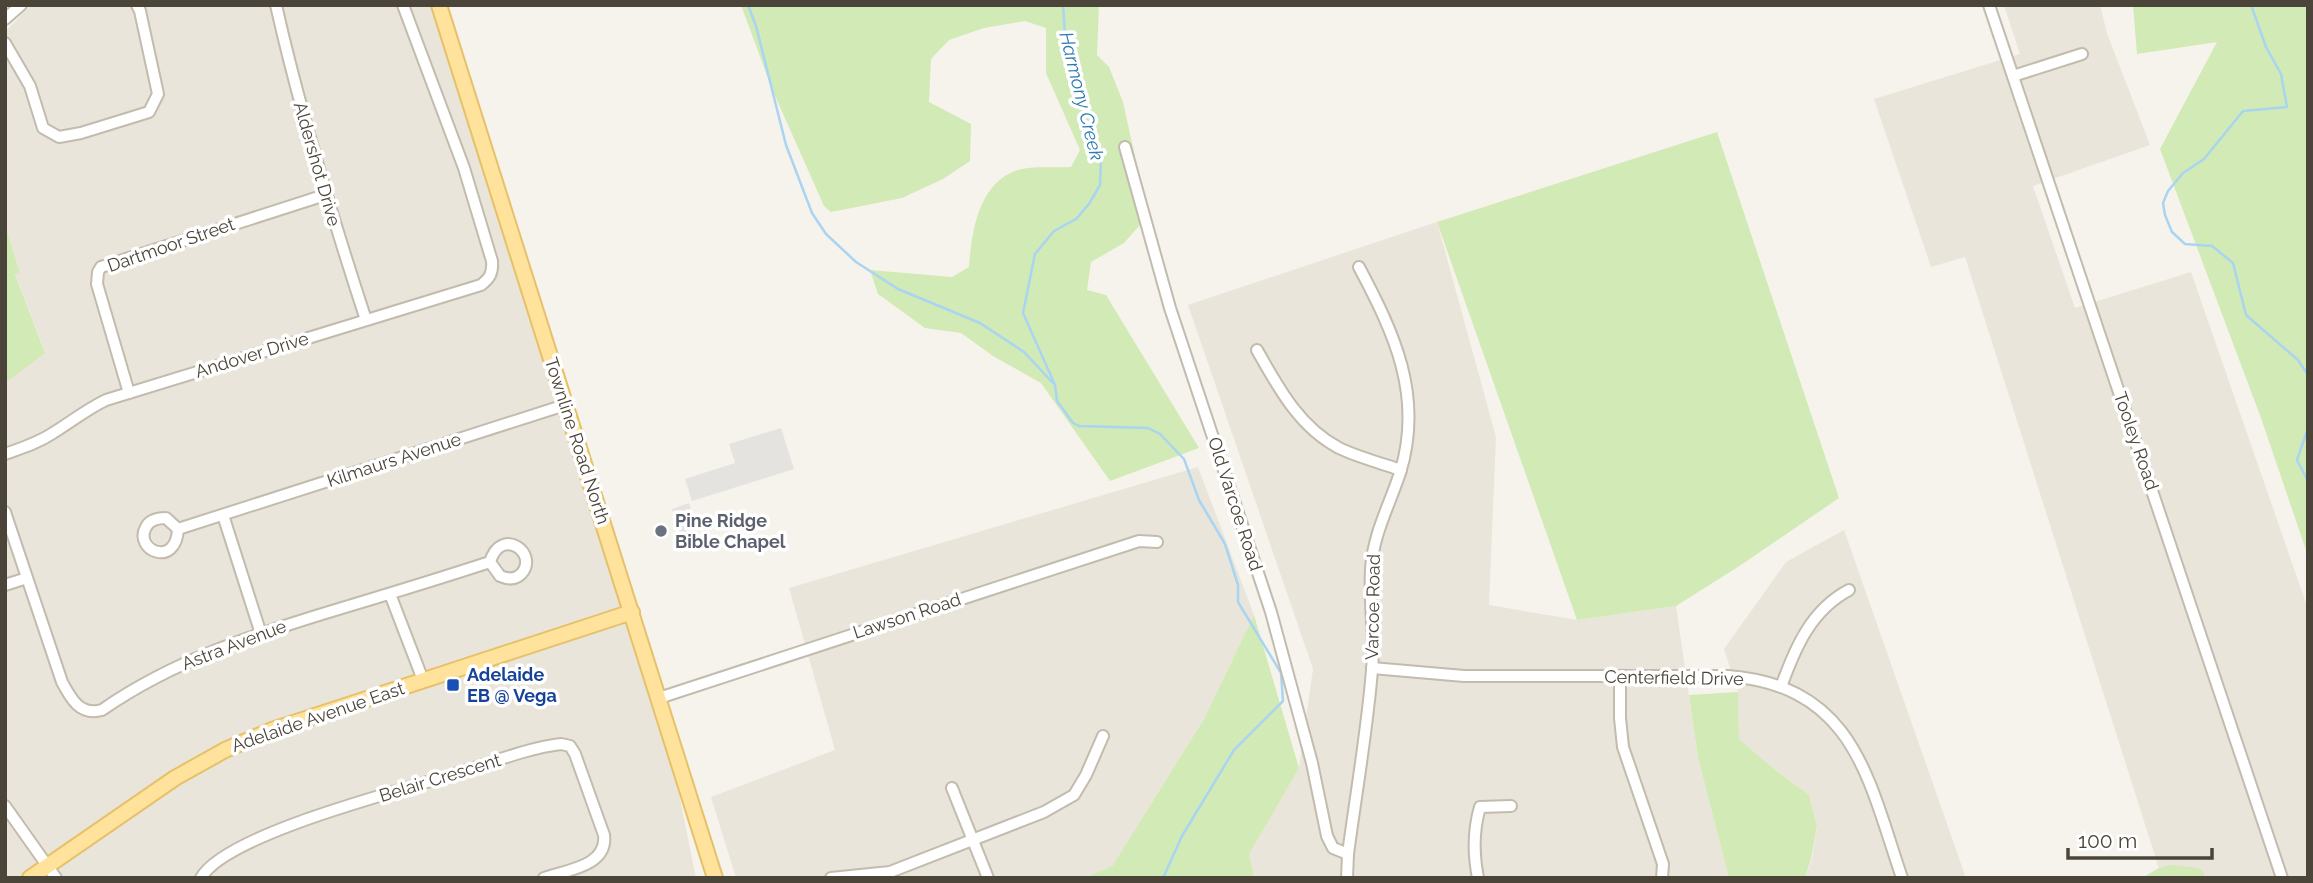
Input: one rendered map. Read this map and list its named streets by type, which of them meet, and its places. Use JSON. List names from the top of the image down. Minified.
{"streets":{"main road":["Townline Road North","Adelaide Avenue East"],"street":["Aldershot Drive","Dartmoor Street","Andover Drive","Tooley Road","Kilmaurs Avenue","Old Varcoe Road","Varcoe Road","Lawson Road","Astra Avenue","Centerfield Drive","Belair Crescent"]},"crossings":[["Aldershot Drive","Dartmoor Street"],["Aldershot Drive","Andover Drive"],["Dartmoor Street","Andover Drive"],["Townline Road North","Kilmaurs Avenue"],["Townline Road North","Lawson Road"],["Townline Road North","Adelaide Avenue East"],["Old Varcoe Road","Varcoe Road"],["Varcoe Road","Centerfield Drive"]],"water":["Harmony Creek"],"places":{"other":["Pine Ridge Bible Chapel"],"transit":["Adelaide EB @ Vega"]},"scale_bar":"100 m"}
